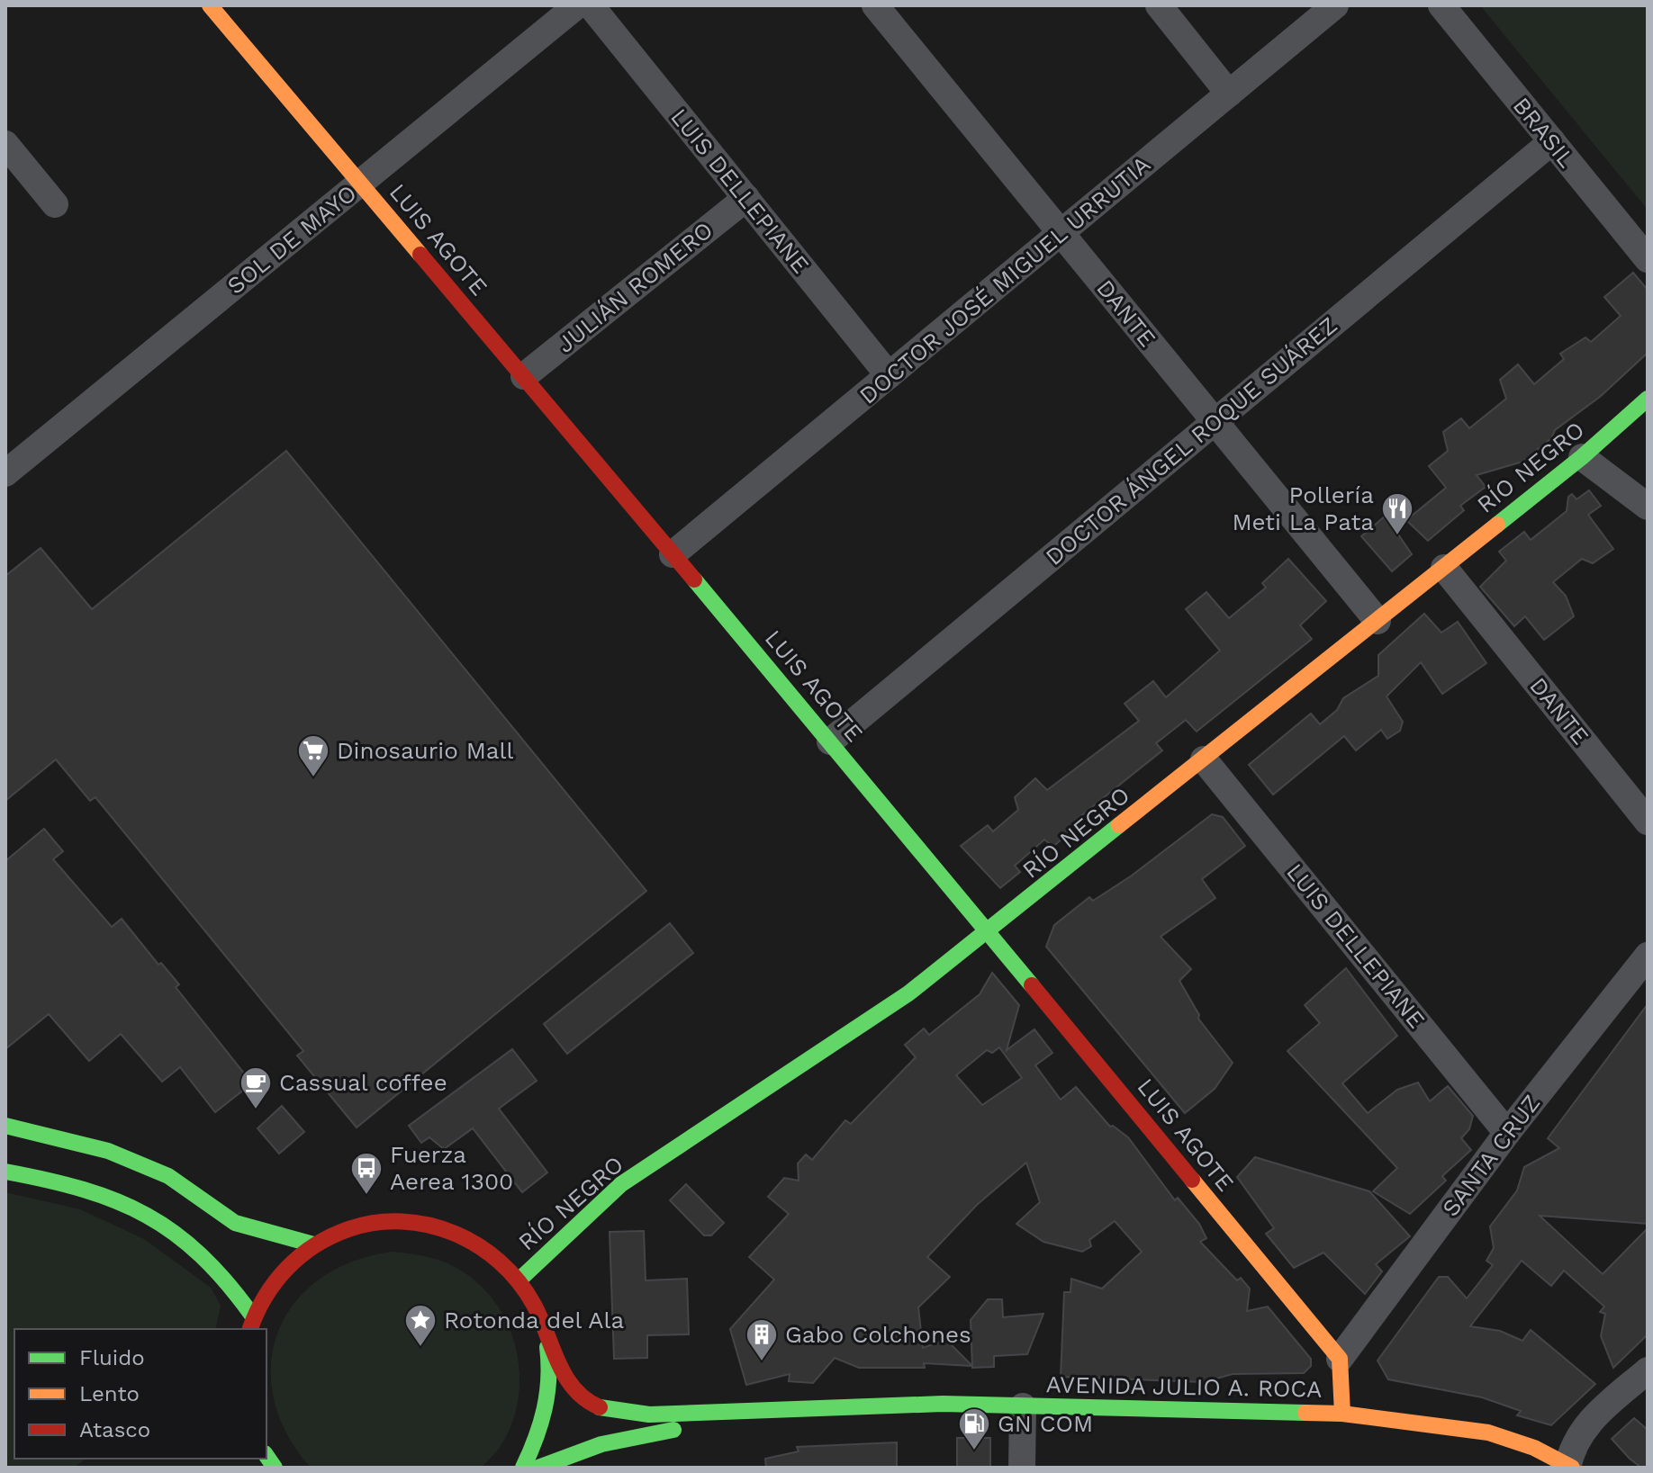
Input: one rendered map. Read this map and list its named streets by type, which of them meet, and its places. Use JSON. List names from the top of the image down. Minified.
{"streets":{"main road":["LUIS AGOTE","RÍO NEGRO","AVENIDA JULIO A. ROCA"],"street":["BRASIL","LUIS DELLEPIANE","SOL DE MAYO","DOCTOR JOSÉ MIGUEL URRUTIA","JULIÁN ROMERO","DANTE","DOCTOR ÁNGEL ROQUE SUÁREZ","SANTA CRUZ"]},"crossings":[["BRASIL","DOCTOR ÁNGEL ROQUE SUÁREZ"],["LUIS DELLEPIANE","DOCTOR JOSÉ MIGUEL URRUTIA"],["LUIS DELLEPIANE","JULIÁN ROMERO"],["LUIS DELLEPIANE","RÍO NEGRO"],["LUIS DELLEPIANE","SANTA CRUZ"],["SOL DE MAYO","LUIS AGOTE"],["LUIS AGOTE","DOCTOR JOSÉ MIGUEL URRUTIA"],["LUIS AGOTE","JULIÁN ROMERO"],["LUIS AGOTE","DOCTOR ÁNGEL ROQUE SUÁREZ"],["LUIS AGOTE","RÍO NEGRO"],["LUIS AGOTE","SANTA CRUZ"],["DOCTOR JOSÉ MIGUEL URRUTIA","DANTE"],["DANTE","DOCTOR ÁNGEL ROQUE SUÁREZ"],["DANTE","RÍO NEGRO"],["RÍO NEGRO","AVENIDA JULIO A. ROCA"]],"places":{"restaurant":["Pollería Meti La Pata"],"supermarket":["Dinosaurio Mall"],"cafe":["Cassual coffee"],"bus stop":["Fuerza Aerea 1300"],"place":["Rotonda del Ala"],"building":["Gabo Colchones"],"fuel station":["GN COM"]},"legend":["Fluido","Lento","Atasco"]}
